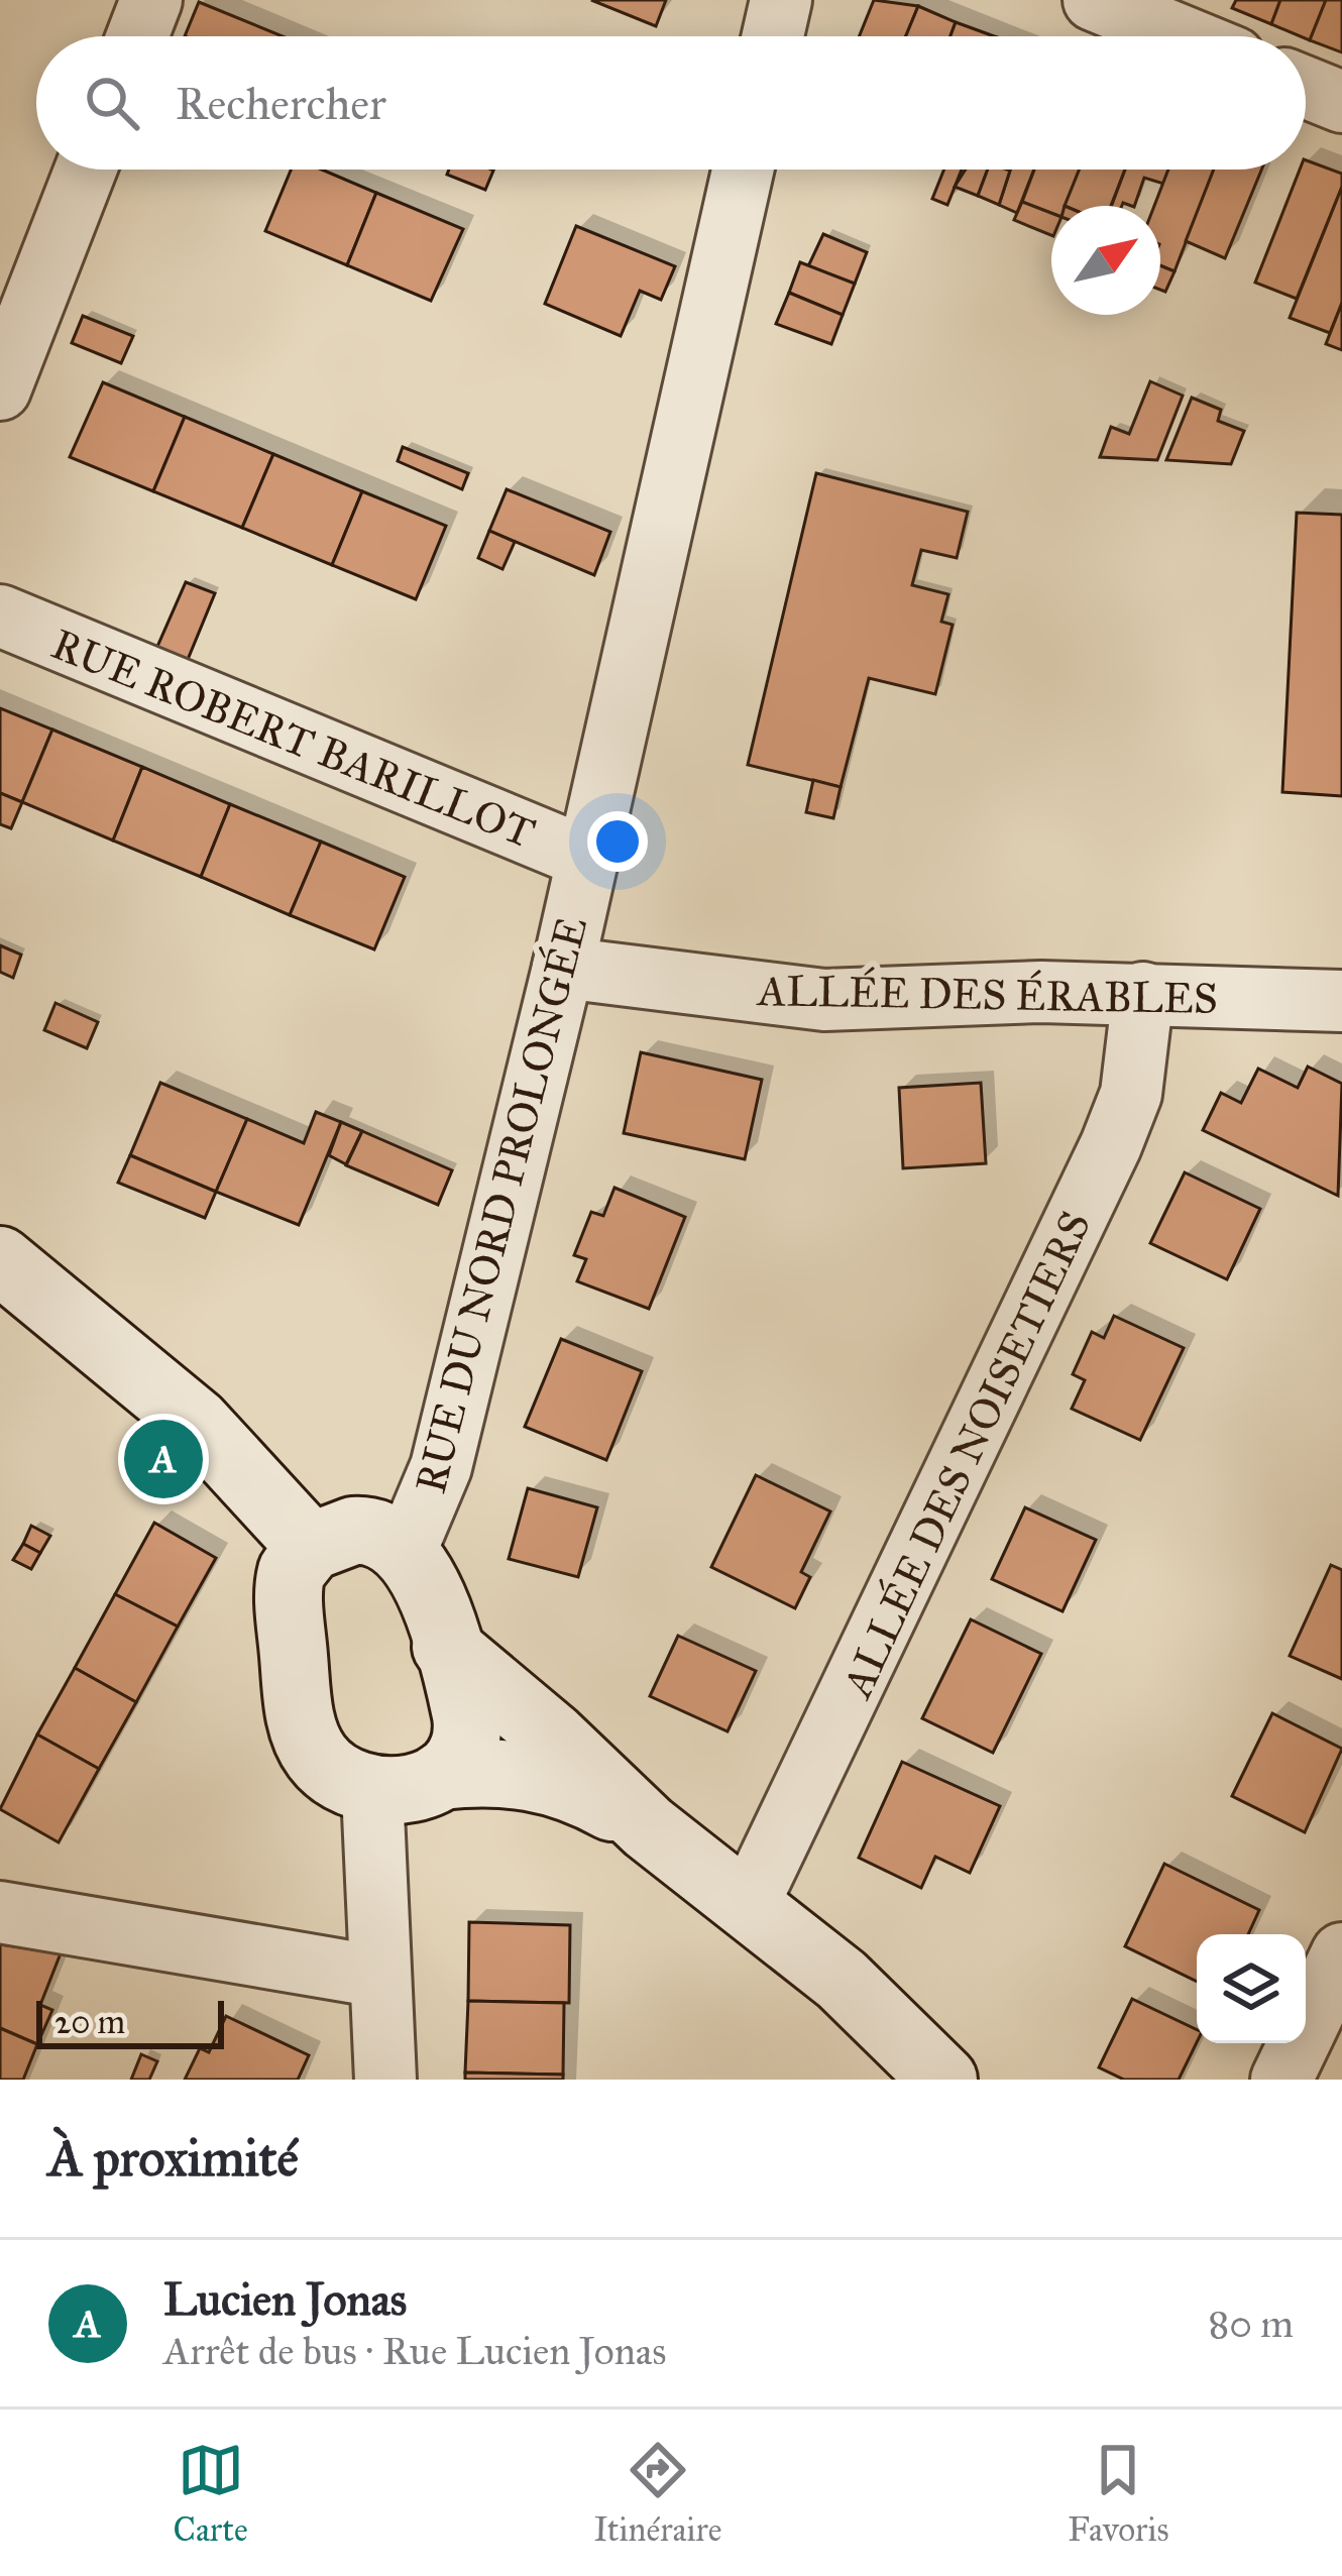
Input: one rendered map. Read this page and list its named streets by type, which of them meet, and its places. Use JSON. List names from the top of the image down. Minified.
{"streets":{"street":["RUE ROBERT BARILLOT","ALLÉE DES ÉRABLES","RUE DU NORD PROLONGÉE","ALLÉE DES NOISETIERS"]},"crossings":[["RUE ROBERT BARILLOT","RUE DU NORD PROLONGÉE"],["ALLÉE DES ÉRABLES","RUE DU NORD PROLONGÉE"],["ALLÉE DES ÉRABLES","ALLÉE DES NOISETIERS"]],"scale_bar":"20 m","north":"top right","page":{"search":"Rechercher","pins":"A","scale":"20 m","heading":"À proximité","list":[{"mark":"A","name":"Lucien Jonas","note":"Arrêt de bus · Rue Lucien Jonas","value":"80 m"}],"nav":["Carte","Itinéraire","Favoris"]}}
